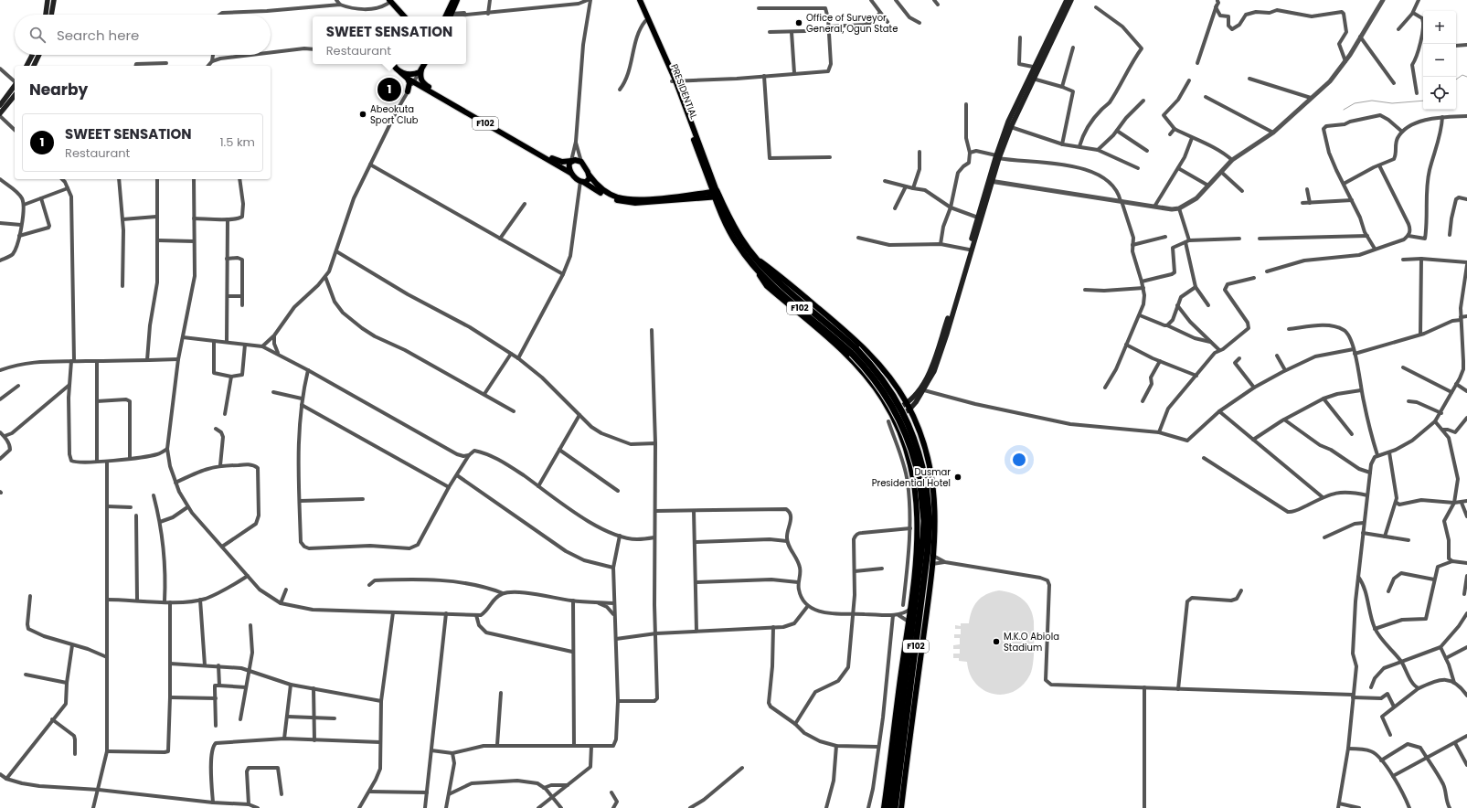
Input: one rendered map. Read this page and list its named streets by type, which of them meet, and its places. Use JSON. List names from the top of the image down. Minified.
{"streets":{"highway":["F102"],"main road":["PRESIDENTIAL"]},"places":["Office of Surveyor General, Ogun State","Abeokuta Sport Club","Dusmar Presidential Hotel","M.K.O Abiola Stadium"],"page":{"map_buttons":["+","−"],"search":"Search here","popup":["SWEET SENSATION","Restaurant"],"heading":"Nearby","pins":"1","list":[{"mark":"1","name":"SWEET SENSATION","note":"Restaurant","value":"1.5 km"}]}}
